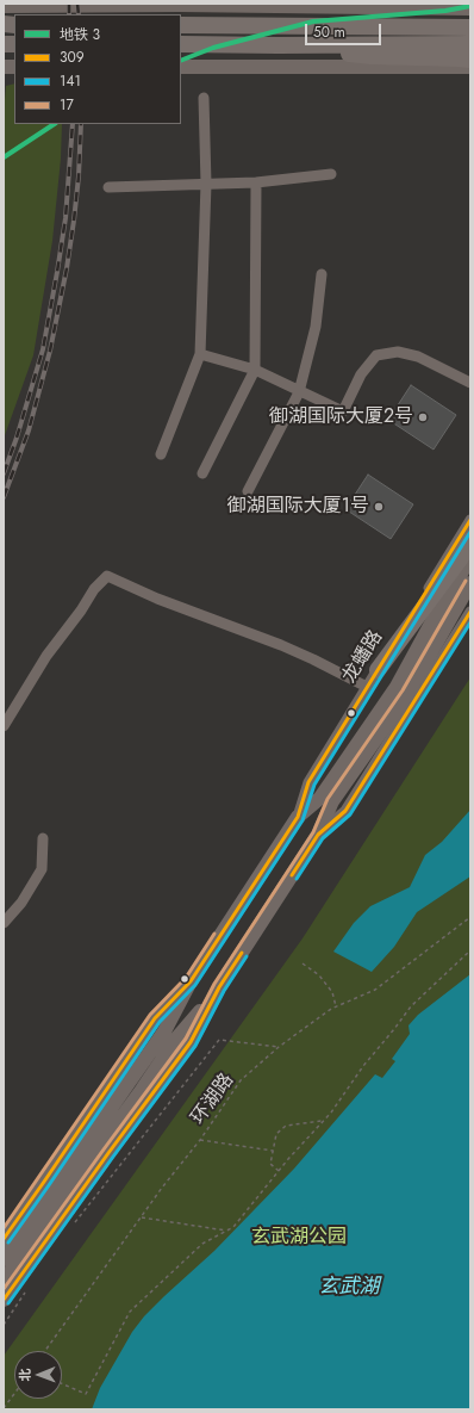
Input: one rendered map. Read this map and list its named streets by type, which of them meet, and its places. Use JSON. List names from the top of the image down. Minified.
{"streets":{"main road":["龙蟠路"],"path":["环湖路"]},"water":["玄武湖"],"parks":["玄武湖公园"],"places":["御湖国际大厦2号","御湖国际大厦1号"],"lines":["metro line 3","transit line 309","transit line 141","transit line 17"],"legend":["地铁 3","309","141","17"],"scale_bar":"50 m","north":"left"}
